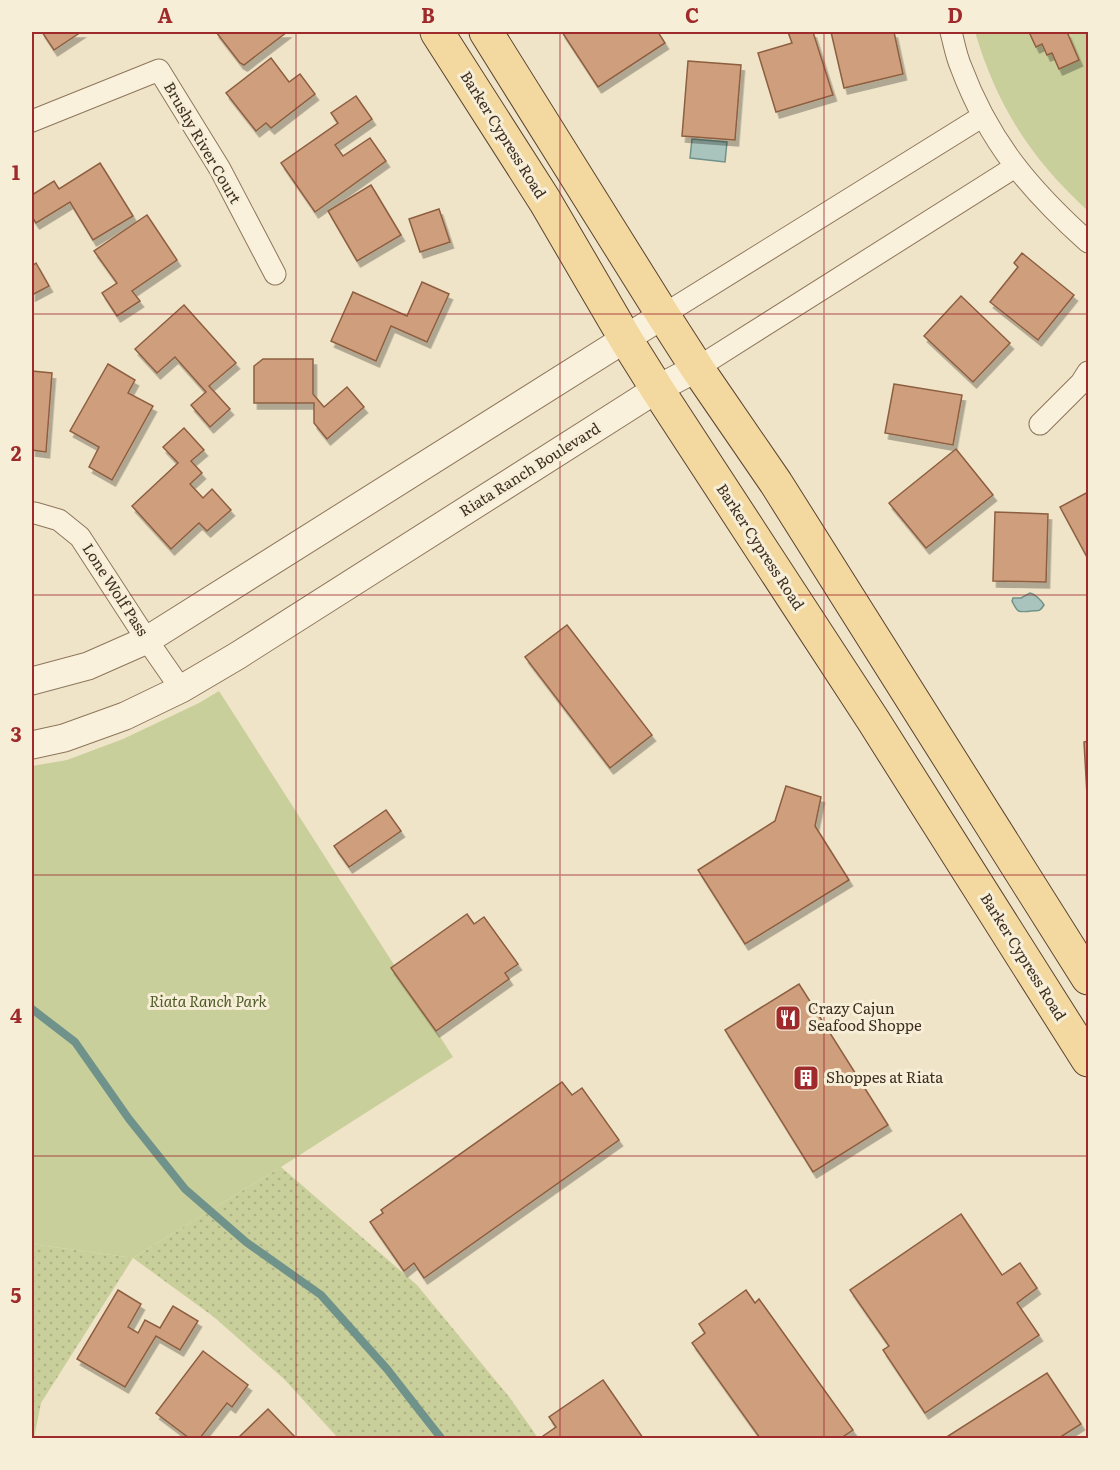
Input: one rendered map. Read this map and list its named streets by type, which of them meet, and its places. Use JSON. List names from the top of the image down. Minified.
{"streets":{"main road":["Barker Cypress Road"],"street":["Brushy River Court","Riata Ranch Boulevard","Lone Wolf Pass"]},"crossings":[["Barker Cypress Road","Riata Ranch Boulevard"],["Riata Ranch Boulevard","Lone Wolf Pass"]],"parks":["Riata Ranch Park"],"places":{"restaurant":["Crazy Cajun Seafood Shoppe"],"building":["Shoppes at Riata"]},"grid":{"columns":["A","B","C","D"],"rows":["1","2","3","4","5"]}}
